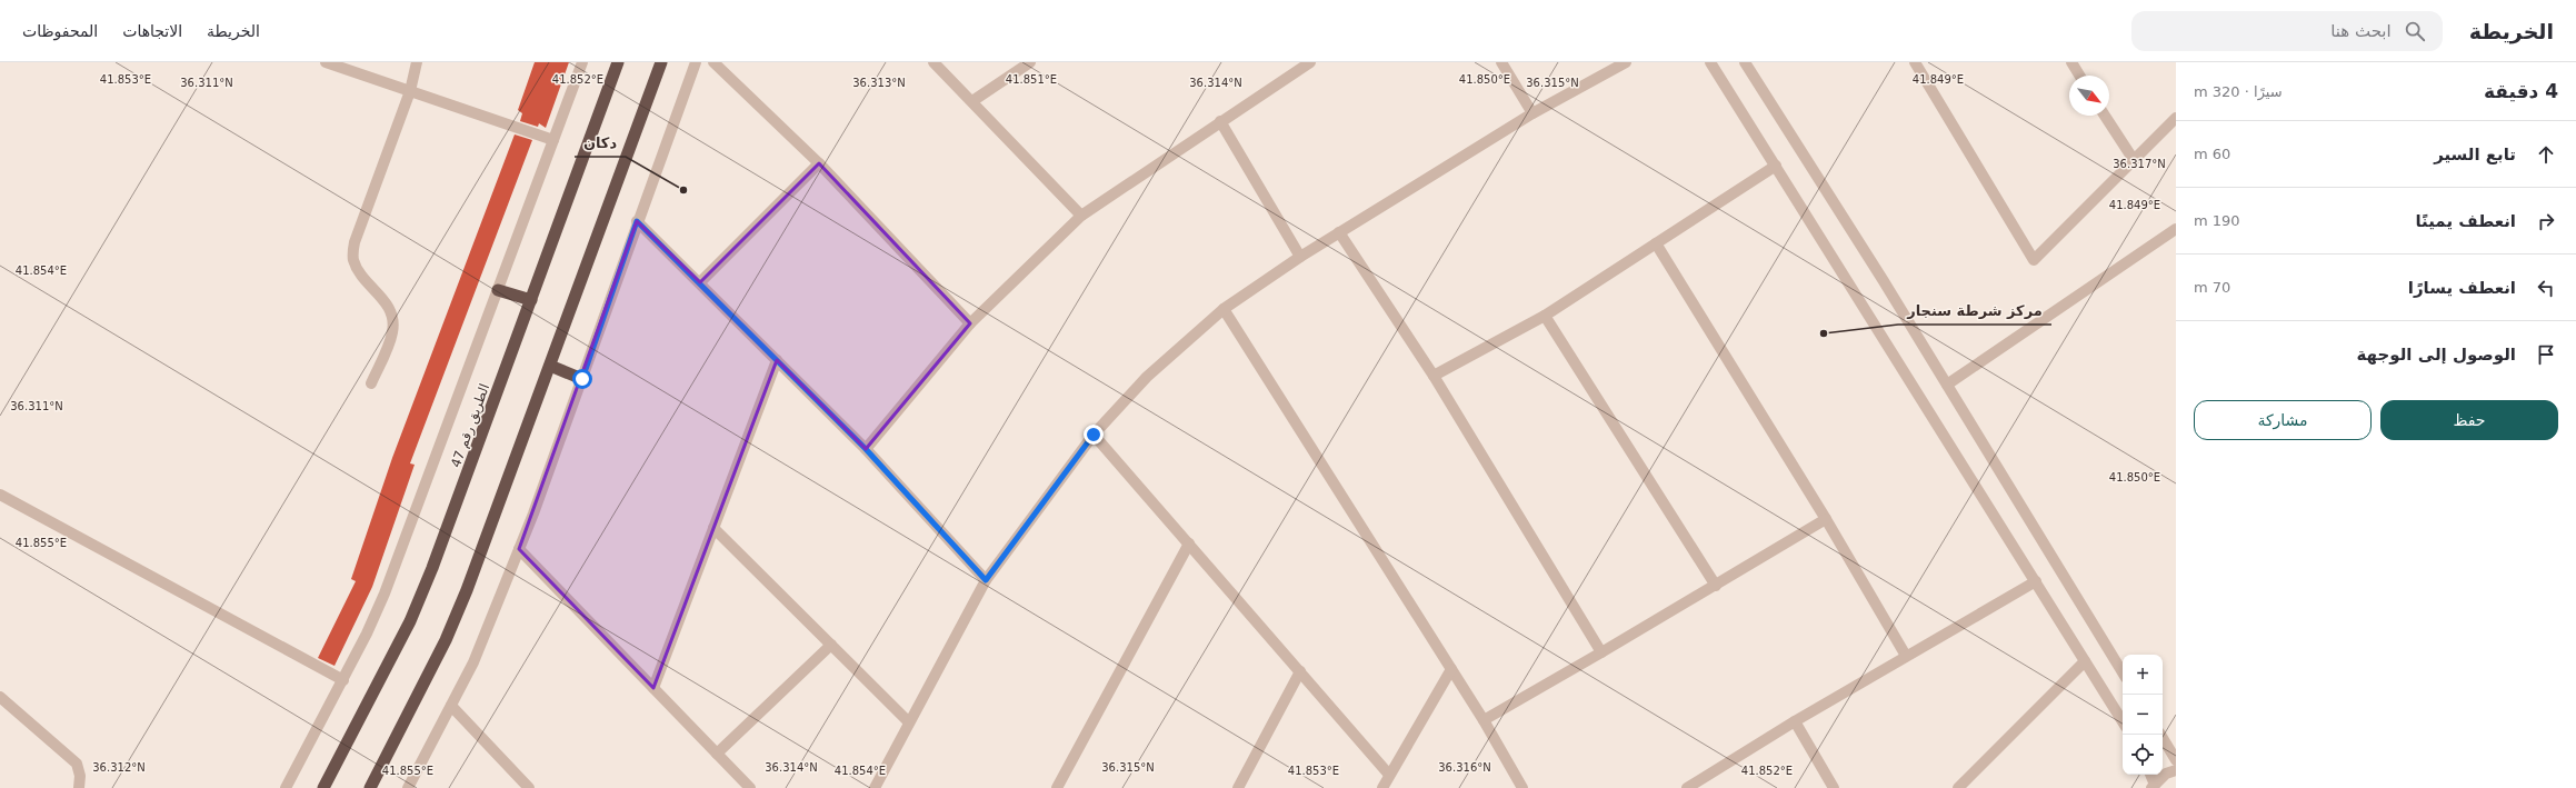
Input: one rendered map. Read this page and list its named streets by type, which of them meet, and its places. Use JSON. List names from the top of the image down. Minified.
{"streets":{"highway":["الطريق رقم 47"]},"places":["دكان","مركز شرطة سنجار"],"north":"bottom right","page":{"header":"الخريطة","search":"ابحث هنا","nav":["الخريطة","الاتجاهات","المحفوظات"],"heading":["4 دقيقة","سيرًا · 320 m"],"list":[["تابع السير","60 m"],["انعطف يمينًا","190 m"],["انعطف يسارًا","70 m"],"الوصول إلى الوجهة"],"buttons":["حفظ","مشاركة"],"map_buttons":["+","−"]},"coordinates":["41.853°E","41.852°E","41.851°E","41.850°E","41.849°E","36.311°N","36.313°N","36.314°N","36.315°N","36.317°N","41.854°E","41.855°E","36.312°N","36.316°N"]}
